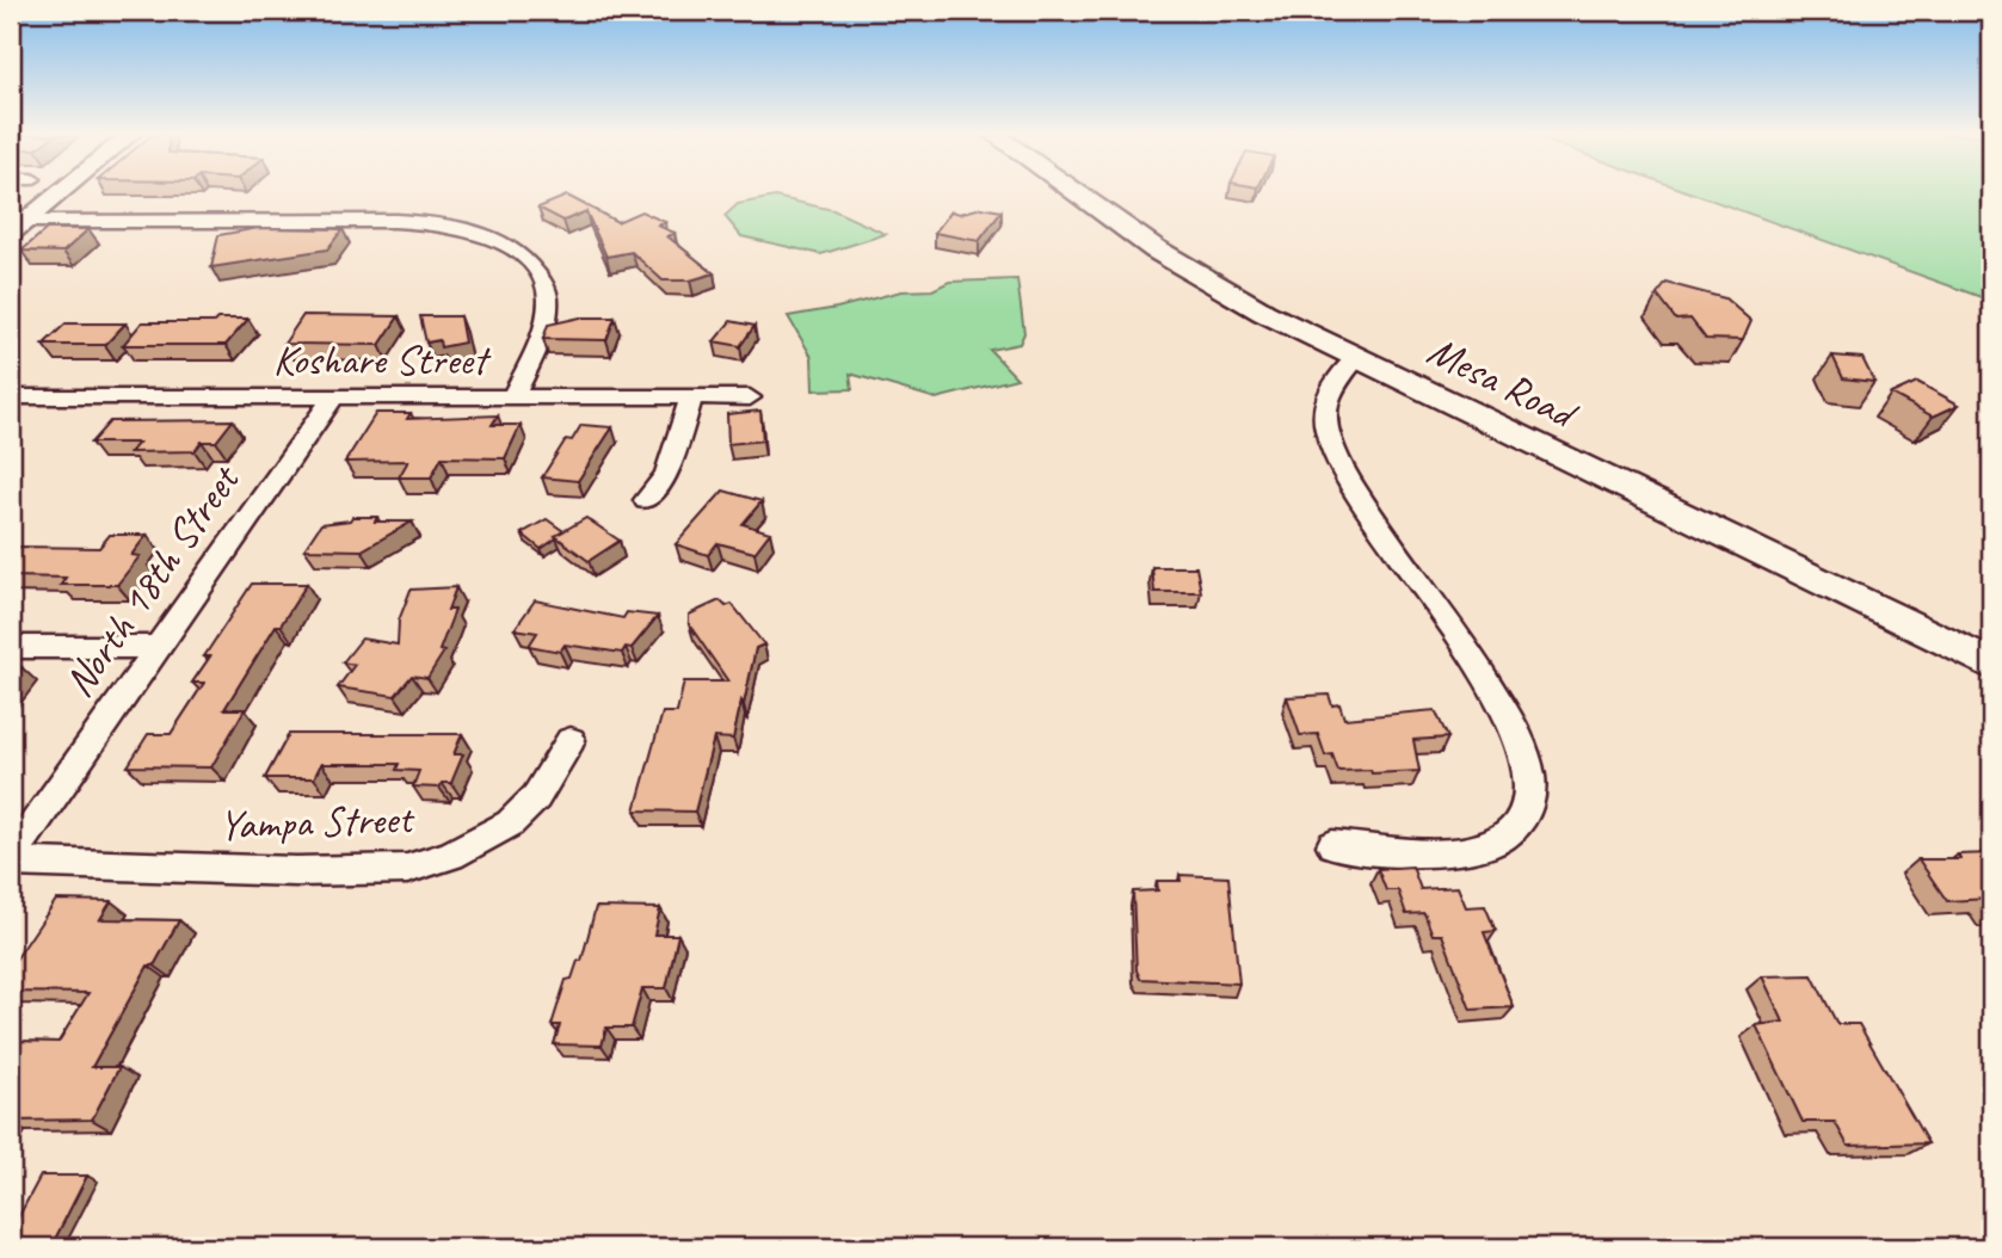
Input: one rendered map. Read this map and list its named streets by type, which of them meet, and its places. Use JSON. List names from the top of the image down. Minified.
{"streets":{"main road":["Mesa Road"],"street":["Koshare Street","North 18th Street","Yampa Street"]},"crossings":[["Koshare Street","North 18th Street"],["North 18th Street","Yampa Street"]]}
